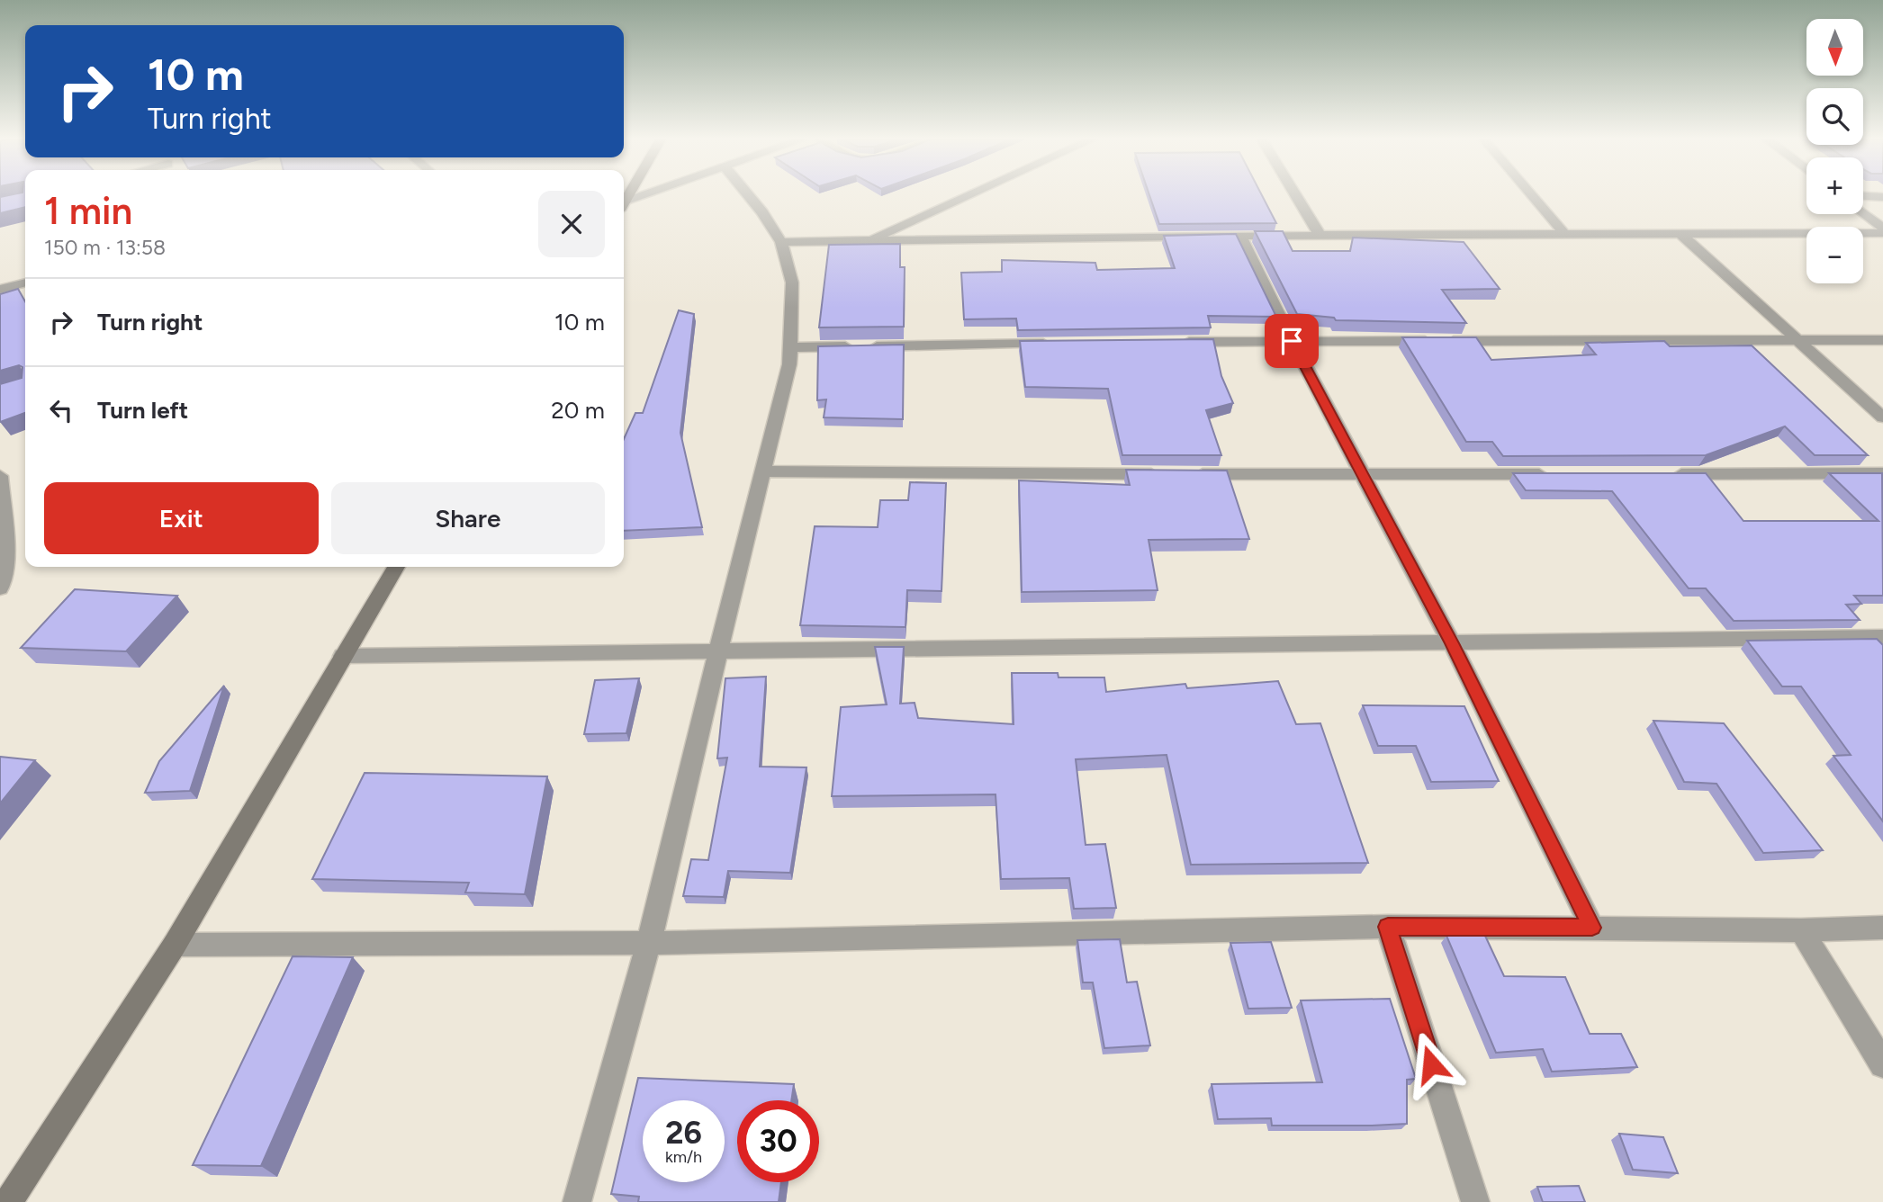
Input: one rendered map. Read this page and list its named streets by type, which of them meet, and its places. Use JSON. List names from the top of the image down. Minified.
{"north":"bottom","page":{"map_buttons":["+","−"],"turn":["10 m","Turn right"],"heading":["1 min","150 m · 13:58"],"list":[{"name":"Turn right","value":"10 m"},{"name":"Turn left","value":"20 m"}],"buttons":["Exit","Share"],"speed":"26 km/h","limit":"30"}}
